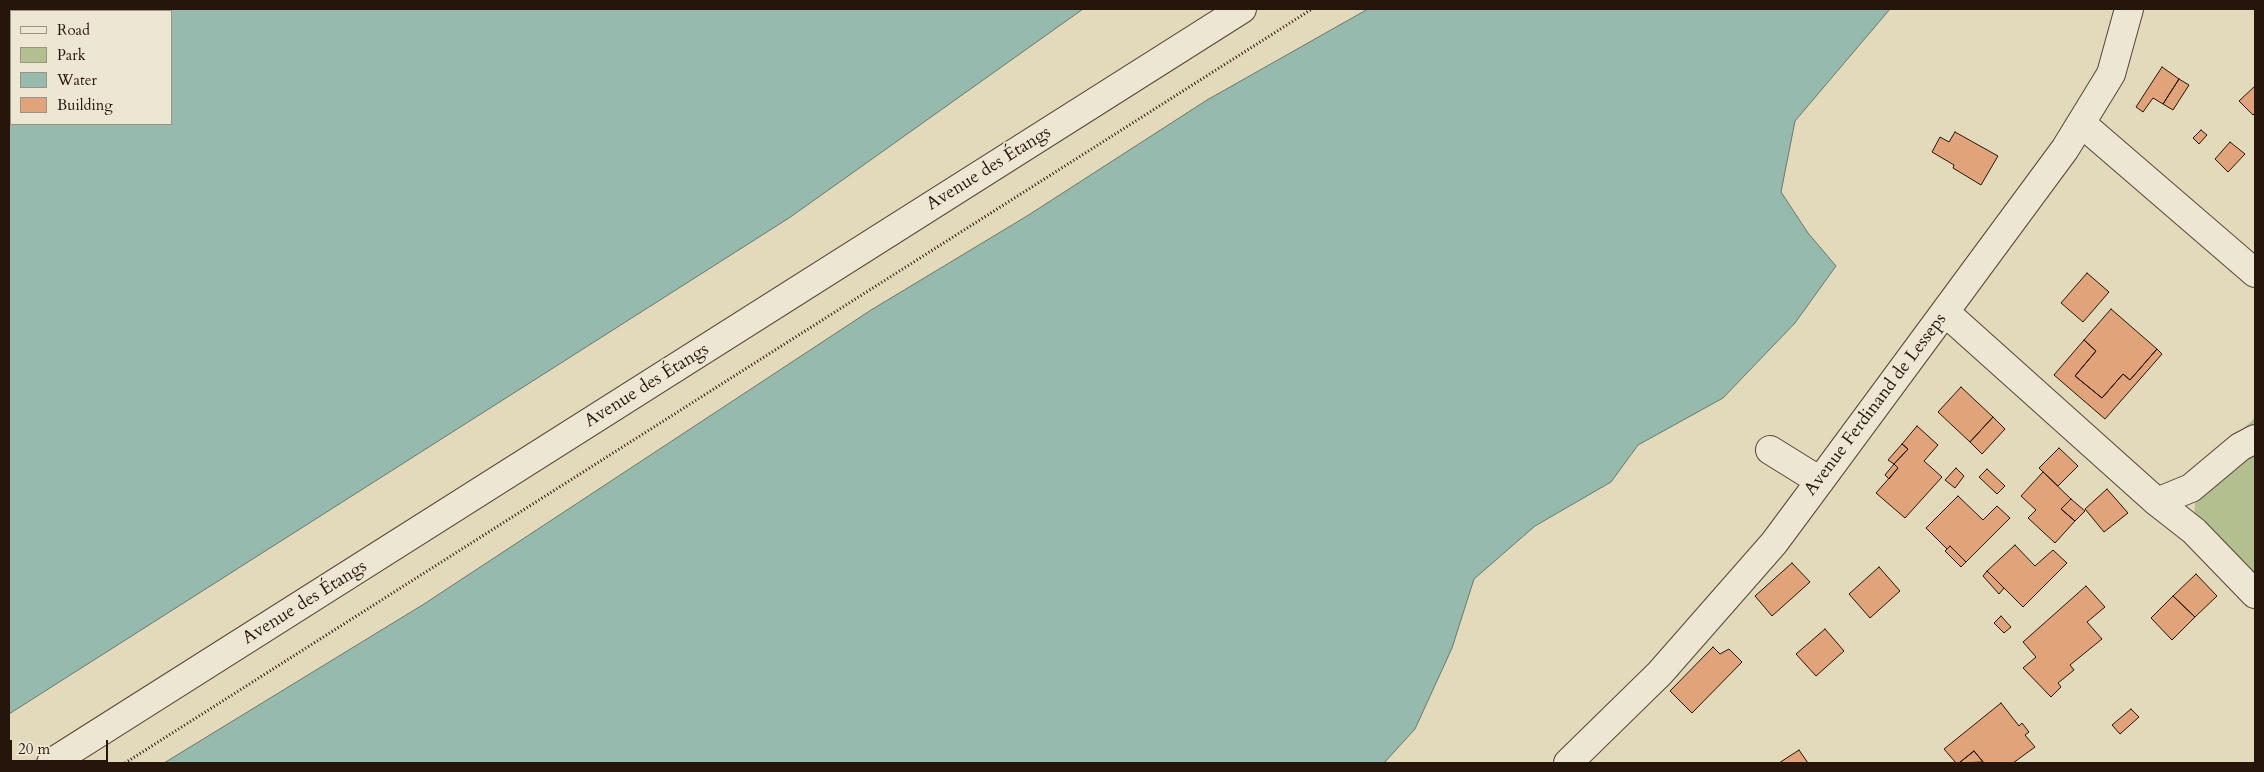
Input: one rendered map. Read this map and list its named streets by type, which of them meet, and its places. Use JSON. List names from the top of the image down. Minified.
{"streets":{"street":["Avenue des Étangs","Avenue Ferdinand de Lesseps"]},"legend":["Road","Park","Water","Building"],"scale_bar":"20 m"}
